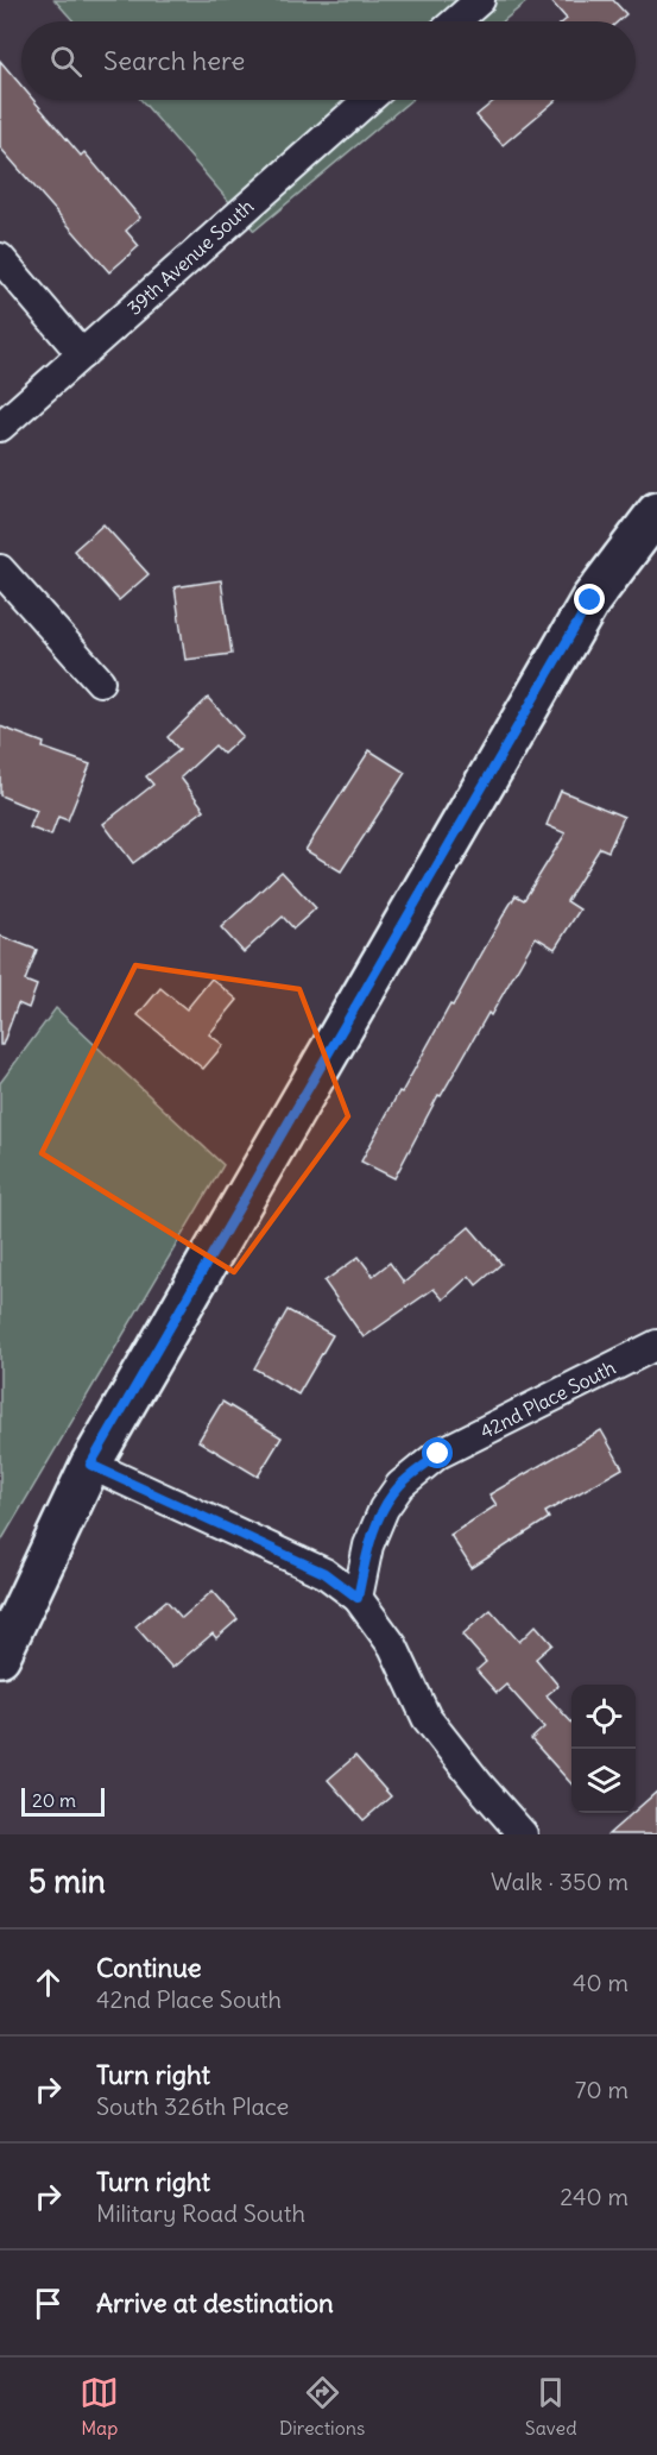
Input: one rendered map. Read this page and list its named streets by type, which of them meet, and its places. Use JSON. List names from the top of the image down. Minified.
{"streets":{"street":["39th Avenue South","42nd Place South"]},"scale_bar":"20 m","page":{"search":"Search here","scale":"20 m","heading":["5 min","Walk · 350 m"],"list":[["Continue","42nd Place South","40 m"],["Turn right","South 326th Place","70 m"],["Turn right","Military Road South","240 m"],"Arrive at destination"],"nav":["Map","Directions","Saved"]}}
